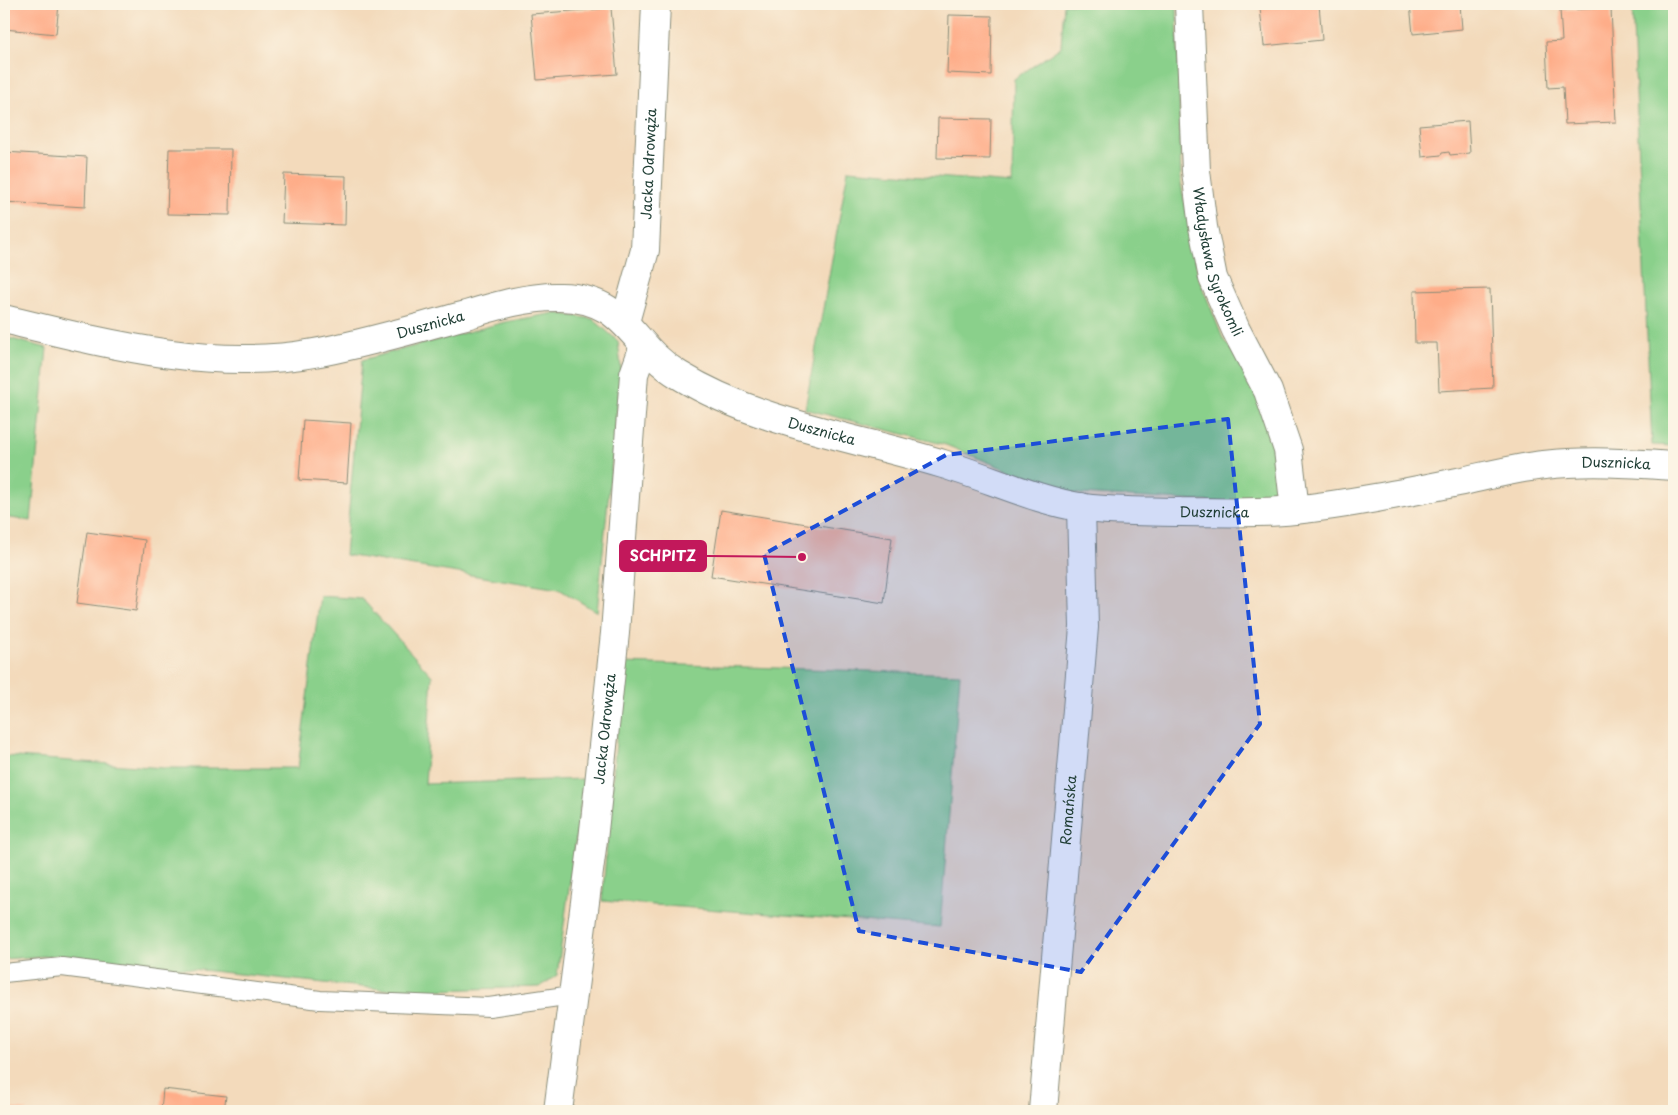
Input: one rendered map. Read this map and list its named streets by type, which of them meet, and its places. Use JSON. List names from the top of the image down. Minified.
{"streets":{"street":["Jacka Odrowąża","Władysława Syrokomli","Dusznicka","Romańska"]},"crossings":[["Jacka Odrowąża","Dusznicka"],["Władysława Syrokomli","Dusznicka"],["Dusznicka","Romańska"]],"places":["SCHPITZ"]}
